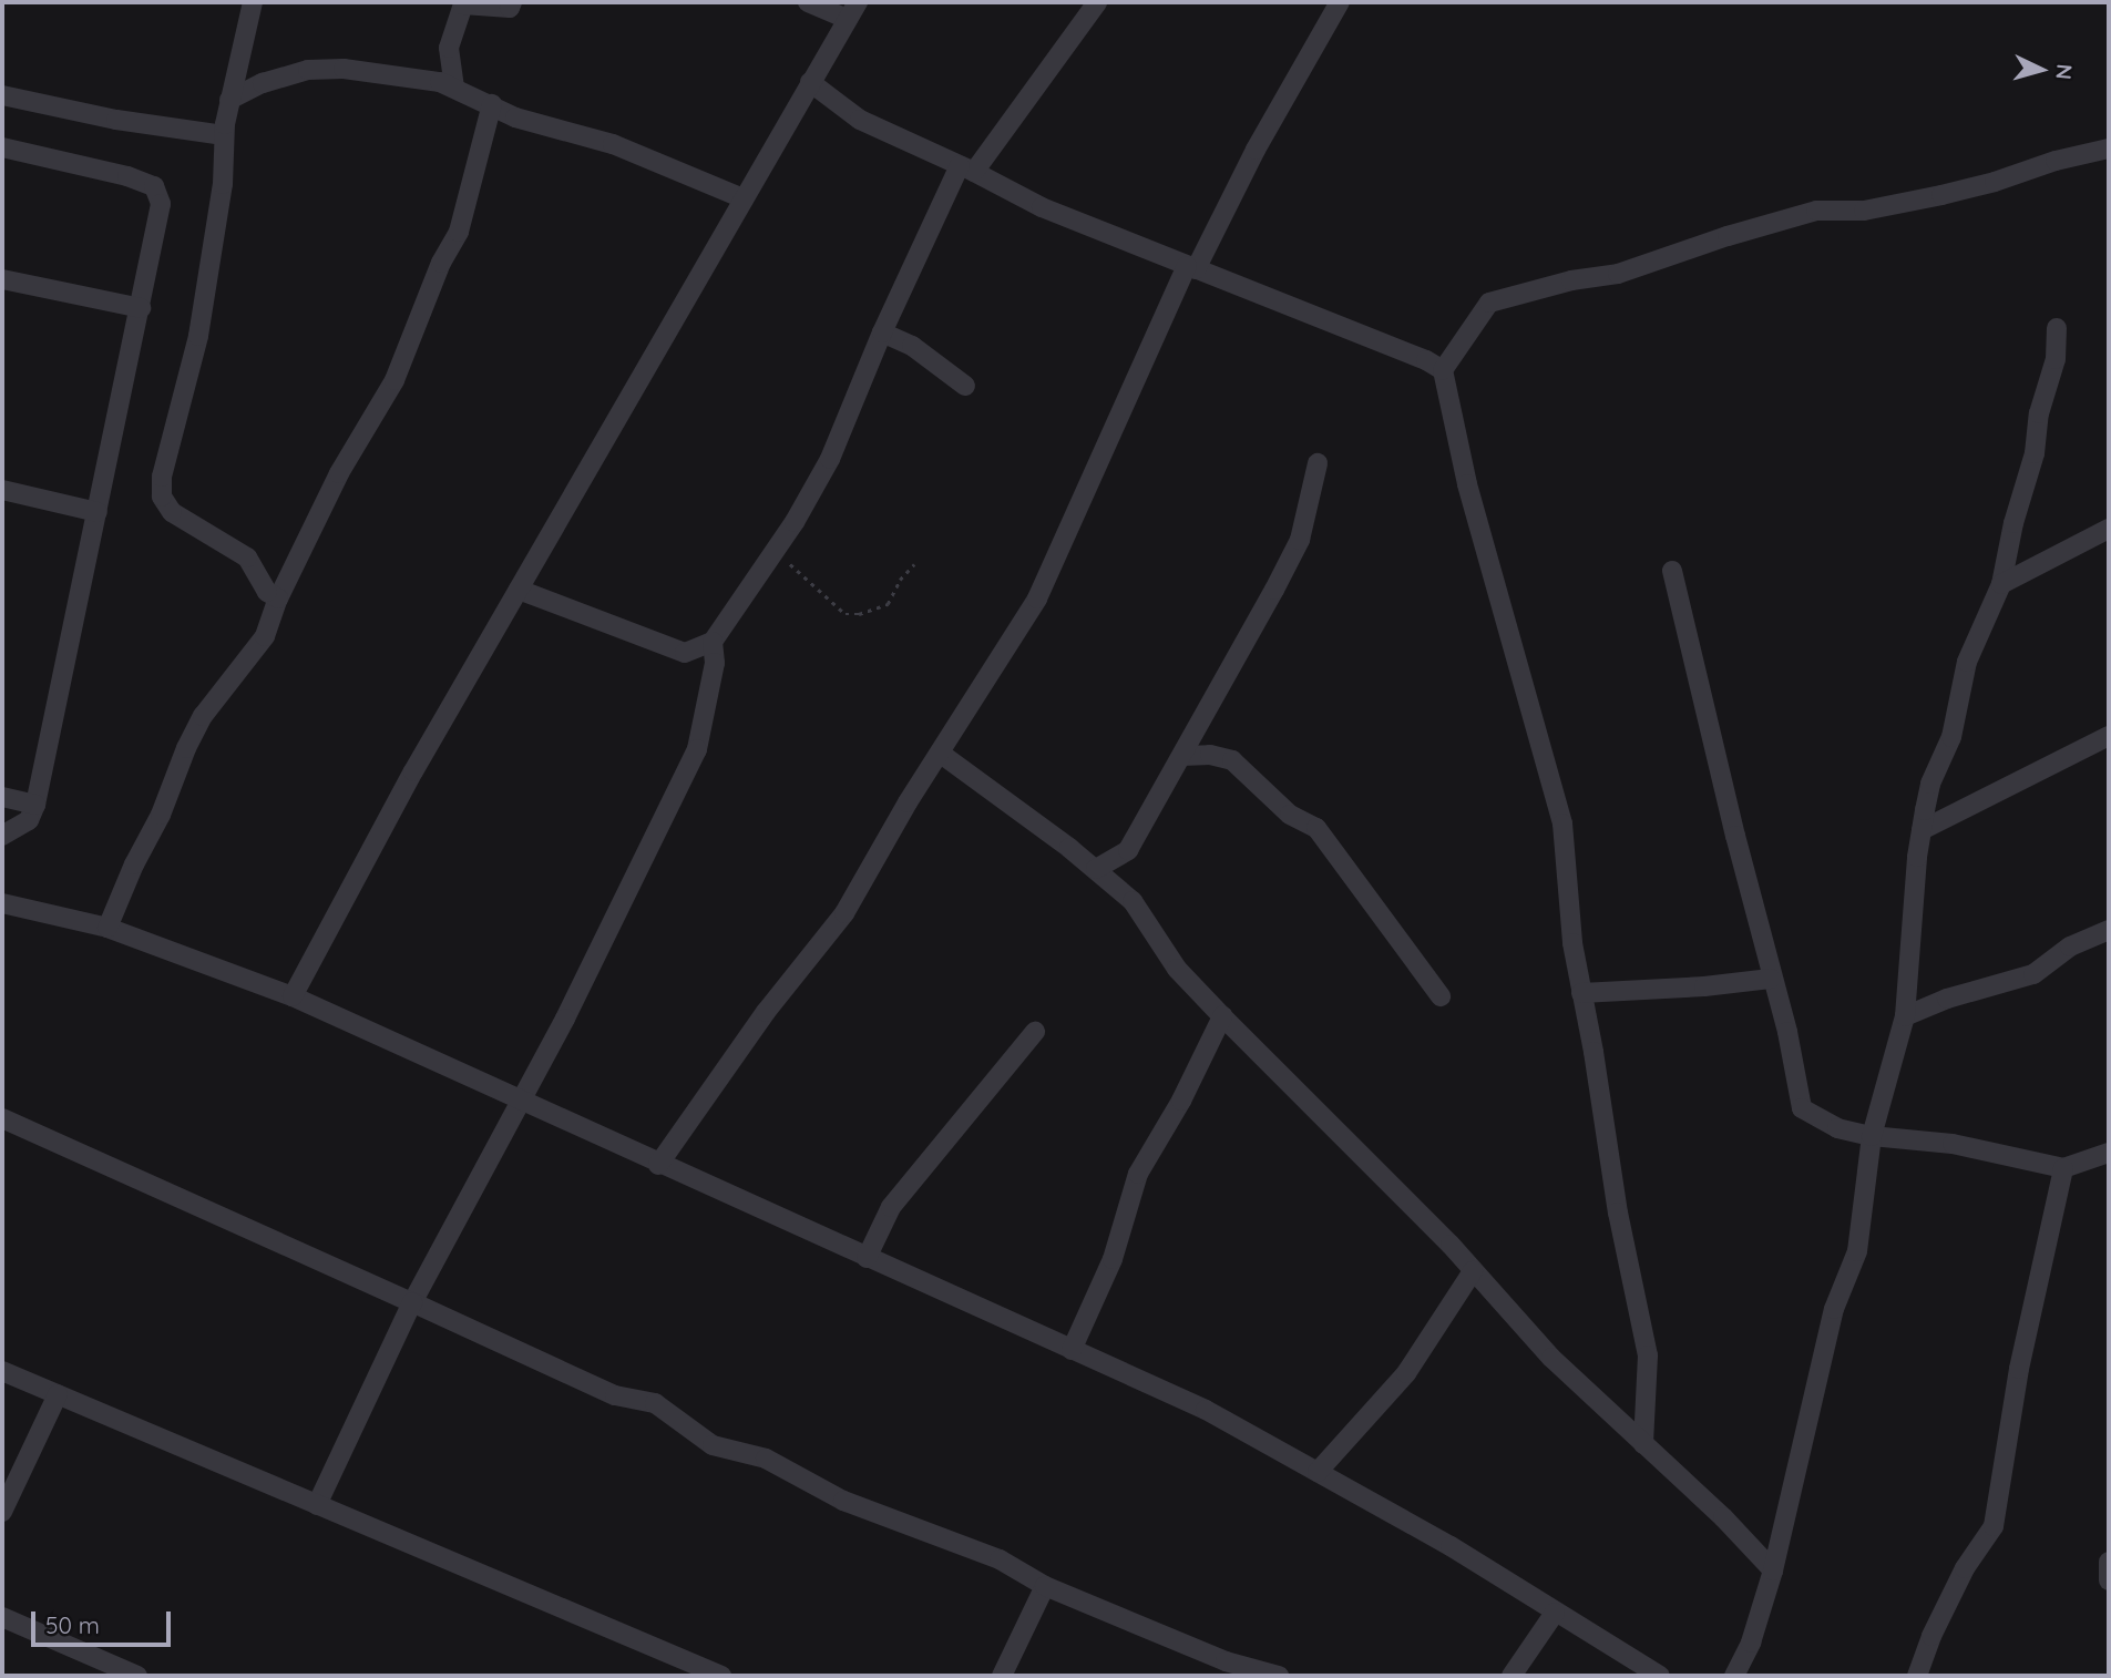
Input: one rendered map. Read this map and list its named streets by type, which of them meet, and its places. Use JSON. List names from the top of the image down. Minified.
{"scale_bar":"50 m","north":"right"}
